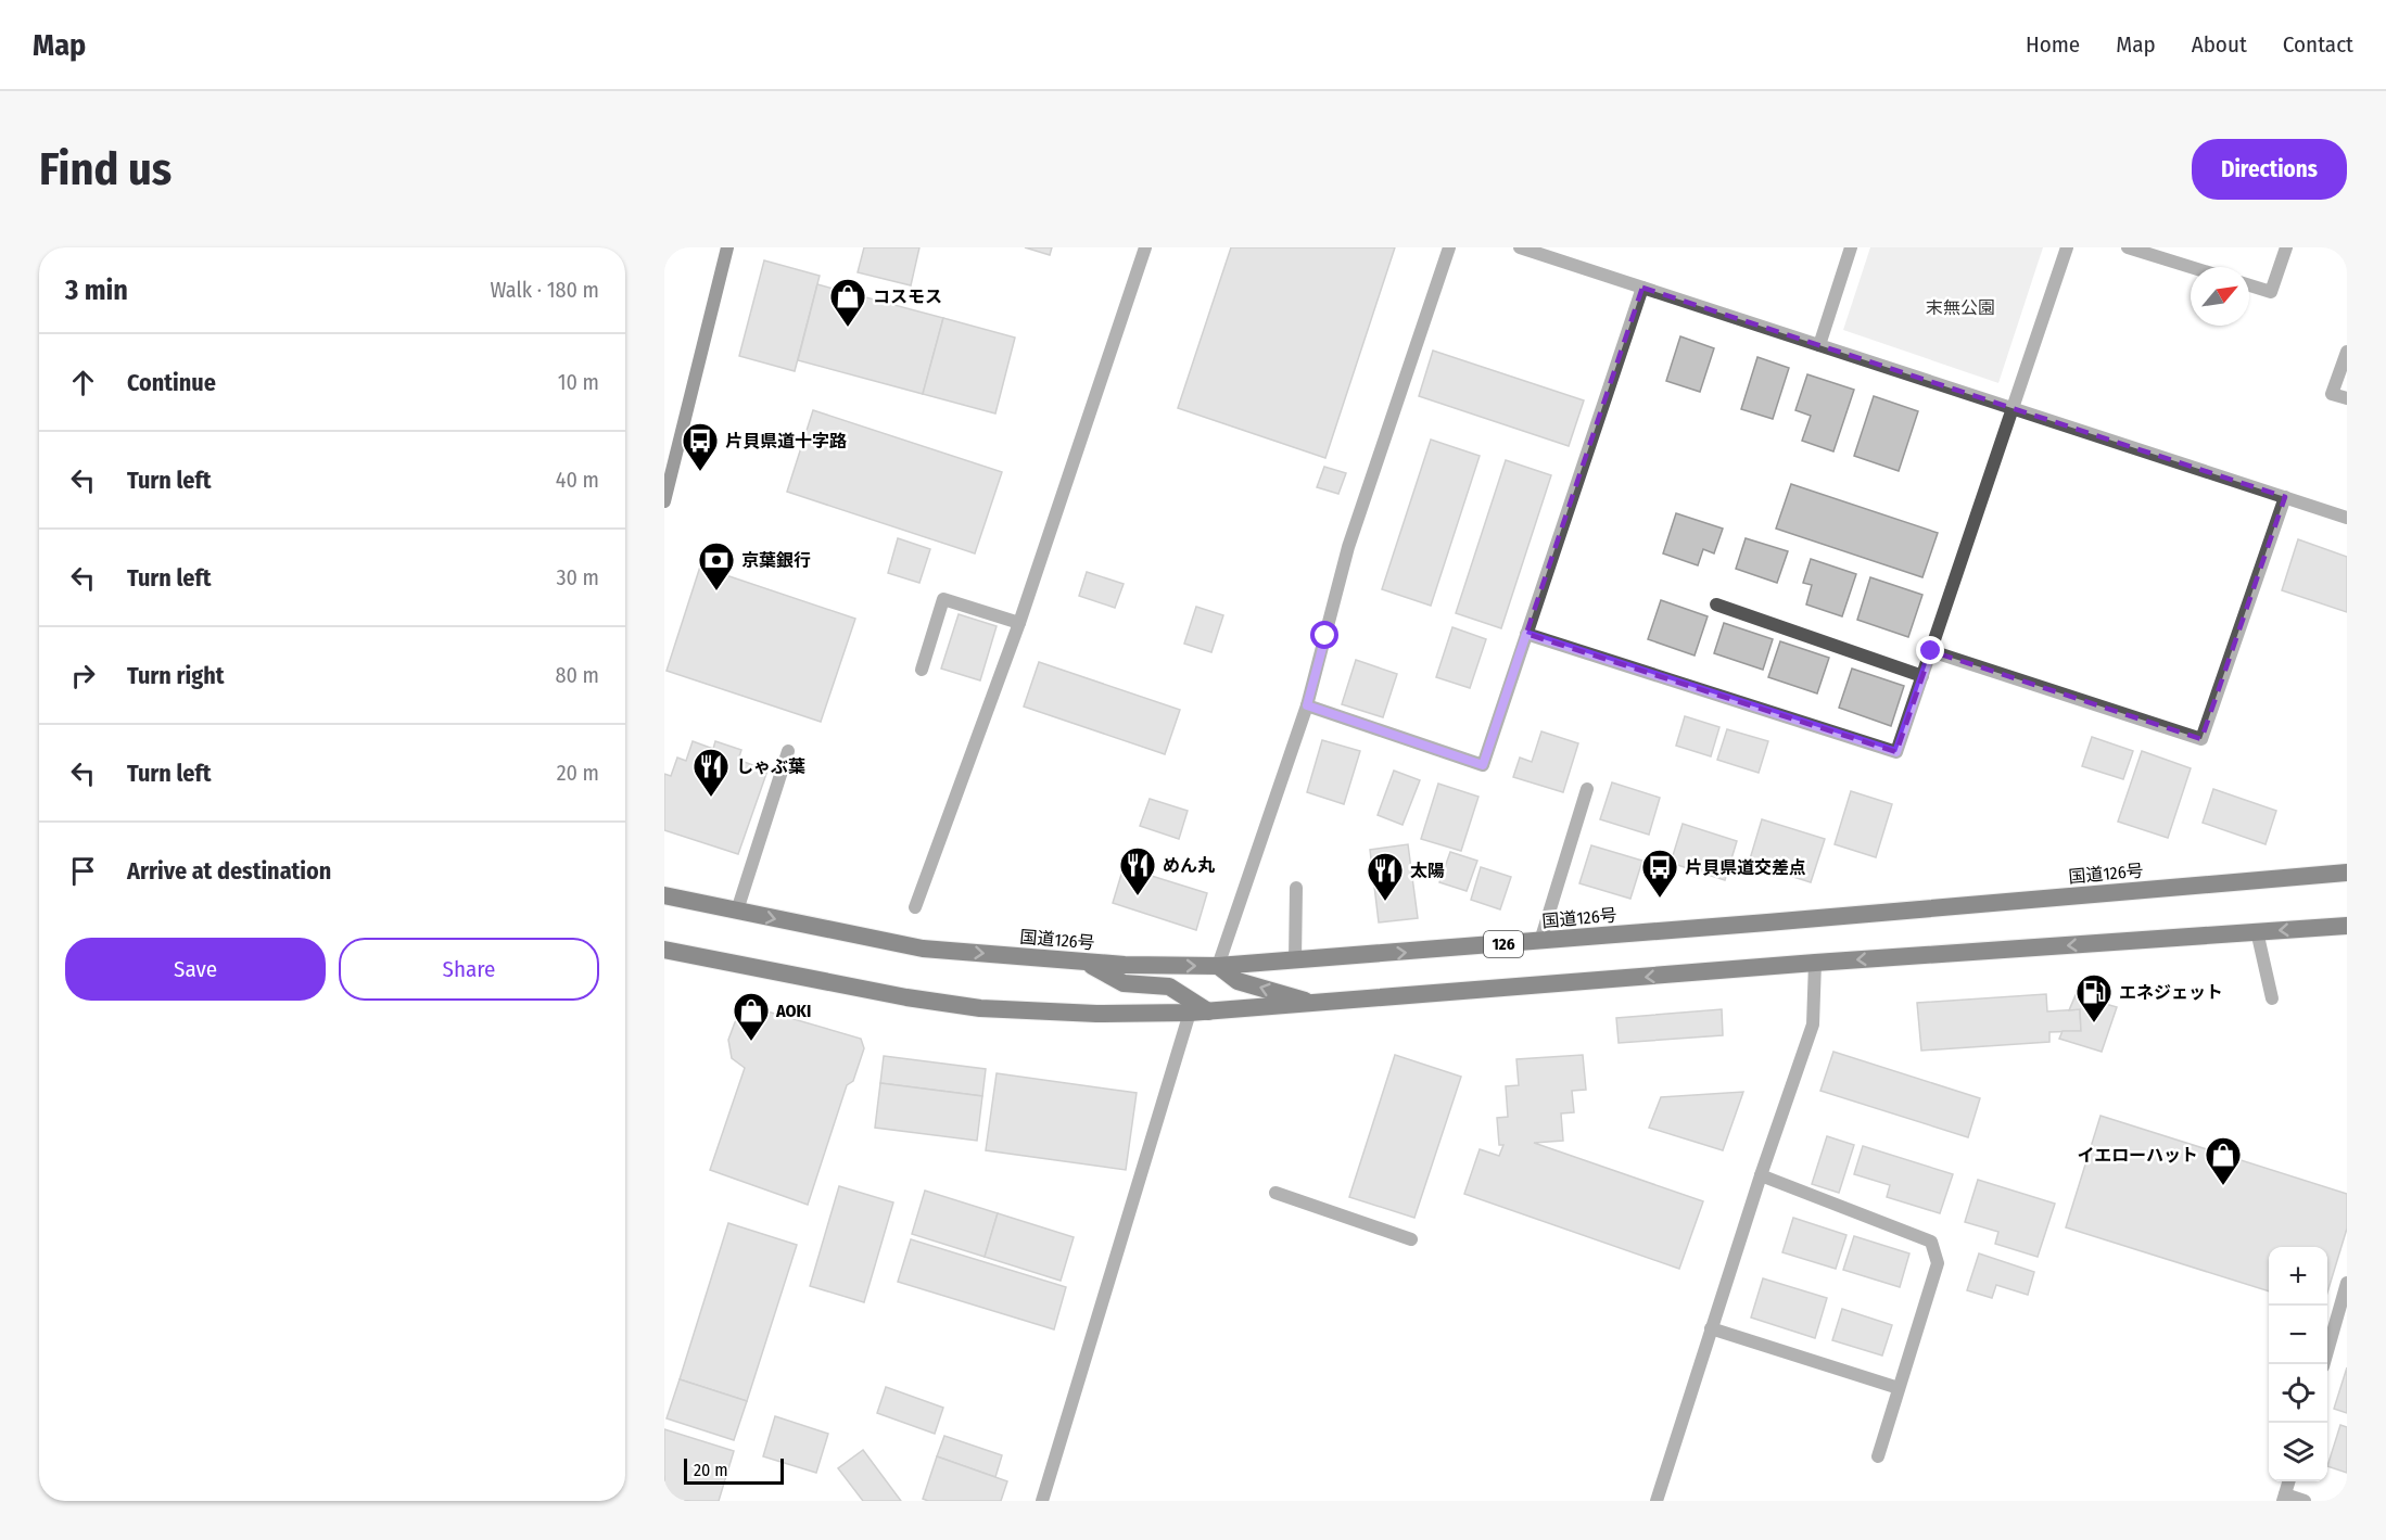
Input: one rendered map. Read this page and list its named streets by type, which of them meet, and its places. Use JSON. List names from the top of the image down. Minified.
{"streets":{"highway":["国道126号","126"]},"crossings":[["国道126号","126"]],"parks":["末無公園"],"places":{"shop":["コスモス","AOKI","イエローハット"],"bus stop":["片貝県道十字路","片貝県道交差点"],"bank":["京葉銀行"],"restaurant":["しゃぶ葉","めん丸","太陽"],"fuel station":["エネジェット"]},"scale_bar":"20 m","north":"top right","page":{"header":"Map","nav":["Home","Map","About","Contact"],"buttons":["Directions",["Save","Share"]],"title":"Find us","heading":["3 min","Walk · 180 m"],"list":[["Continue","10 m"],["Turn left","40 m"],["Turn left","30 m"],["Turn right","80 m"],["Turn left","20 m"],"Arrive at destination"],"map_buttons":["+","−"],"scale":"20 m"}}
